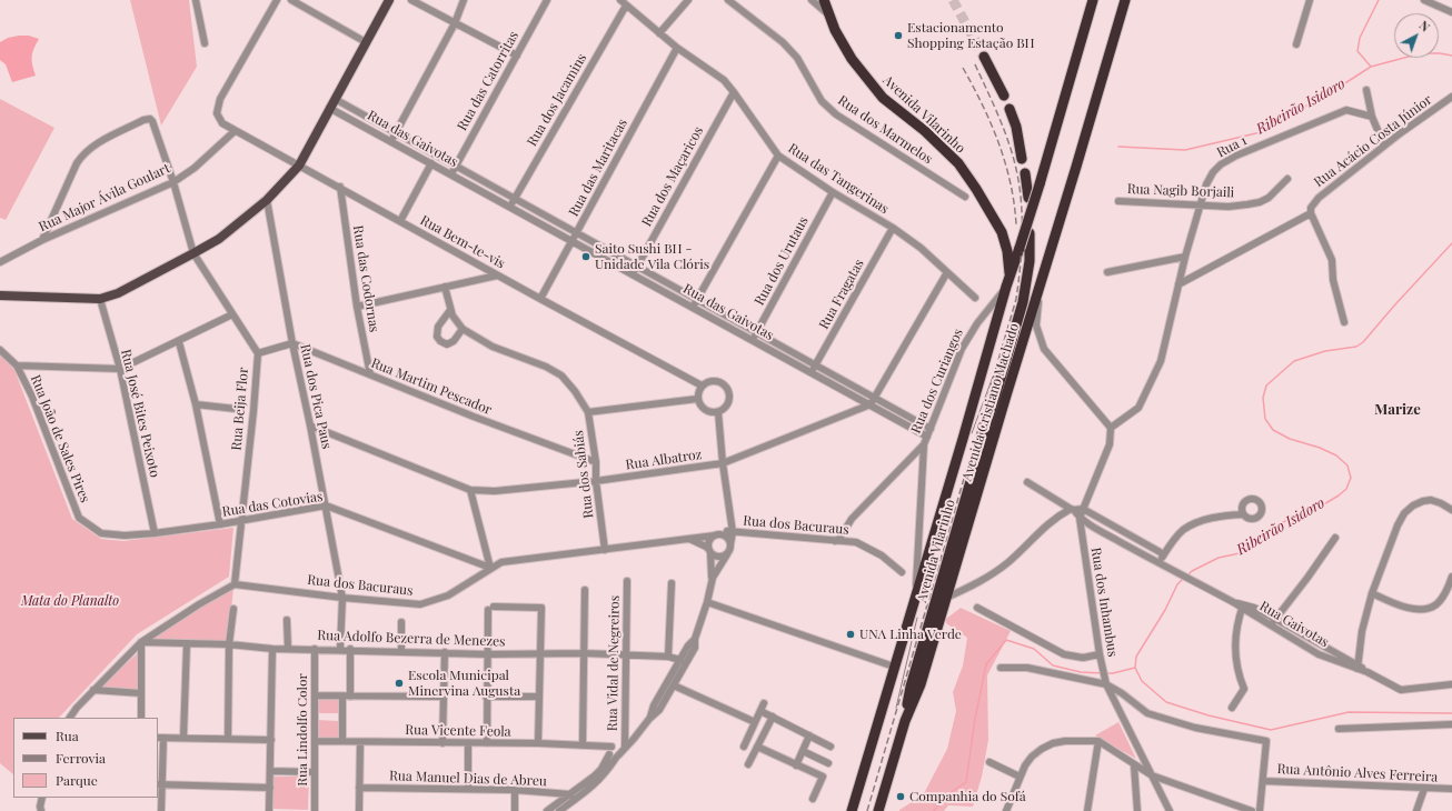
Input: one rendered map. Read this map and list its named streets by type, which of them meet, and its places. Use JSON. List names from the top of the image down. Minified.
{"streets":{"highway":["Avenida Vilarinho","Avenida Cristiano Machado"],"street":["Rua das Catorritas","Rua dos Jacamins","Rua dos Marmelos","Rua das Gaivotas","Rua Acácio Costa Júnior","Rua 1","Rua das Maritacas","Rua dos Maçaricos","Rua das Tangerinas","Rua Nagib Borjaili","Rua Major Ávila Goulart","Rua Bem-te-vis","Rua dos Urutaus","Rua das Codornas","Rua Fragatas","Rua dos Curiangos","Rua Martim Pescador","Rua dos Pica Paus","Rua Beija Flor","Rua José Bites Peixoto","Rua João de Sales Pires","Rua Albatroz","Rua dos Sabiás","Rua das Cotovias","Rua dos Bacuraus","Rua dos Inhambus","Rua Gaivotas","Rua Adolfo Bezerra de Menezes","Rua Vidal de Negreiros","Rua Lindolfo Color","Rua Vicente Feola","Rua Antônio Alves Ferreira","Rua Manuel Dias de Abreu"]},"crossings":[["Rua das Catorritas","Rua das Gaivotas"],["Rua dos Jacamins","Rua das Gaivotas"],["Rua dos Jacamins","Rua das Tangerinas"],["Avenida Vilarinho","Avenida Cristiano Machado"],["Rua das Gaivotas","Rua das Maritacas"],["Rua das Gaivotas","Rua dos Maçaricos"],["Rua das Gaivotas","Rua dos Urutaus"],["Rua das Gaivotas","Rua Fragatas"],["Rua das Gaivotas","Rua dos Curiangos"],["Rua das Gaivotas","Rua Albatroz"],["Rua 1","Rua Nagib Borjaili"],["Rua das Maritacas","Rua das Tangerinas"],["Rua das Maritacas","Rua Bem-te-vis"],["Rua dos Maçaricos","Rua das Tangerinas"],["Rua das Tangerinas","Rua dos Urutaus"],["Rua das Tangerinas","Rua Fragatas"],["Rua Major Ávila Goulart","Rua Bem-te-vis"],["Rua Major Ávila Goulart","Rua Beija Flor"],["Rua Bem-te-vis","Rua das Codornas"],["Rua das Codornas","Rua Martim Pescador"],["Rua dos Curiangos","Avenida Cristiano Machado"],["Rua dos Curiangos","Rua dos Bacuraus"],["Rua Martim Pescador","Rua dos Pica Paus"],["Rua Martim Pescador","Rua dos Sabiás"],["Rua dos Pica Paus","Rua Albatroz"],["Rua dos Pica Paus","Rua das Cotovias"],["Rua dos Pica Paus","Rua dos Bacuraus"],["Rua dos Pica Paus","Rua Adolfo Bezerra de Menezes"],["Rua Beija Flor","Rua das Cotovias"],["Rua Beija Flor","Rua dos Bacuraus"],["Rua José Bites Peixoto","Rua das Cotovias"],["Rua João de Sales Pires","Rua das Cotovias"],["Rua Albatroz","Rua dos Sabiás"],["Rua dos Sabiás","Rua dos Bacuraus"],["Rua das Cotovias","Rua dos Bacuraus"],["Rua Adolfo Bezerra de Menezes","Rua Vidal de Negreiros"],["Rua Adolfo Bezerra de Menezes","Rua Lindolfo Color"],["Rua Lindolfo Color","Rua Vicente Feola"]],"districts":["Marize"],"water":["Ribeirão Isidoro"],"parks":["Mata do Planalto"],"places":["Estacionamento Shopping Estação BH","Saito Sushi BH - Unidade Vila Clóris","UNA Linha Verde","Escola Municipal Minervina Augusta","Companhia do Sofá"],"legend":["Rua","Ferrovia","Parque"],"north":"top right"}
